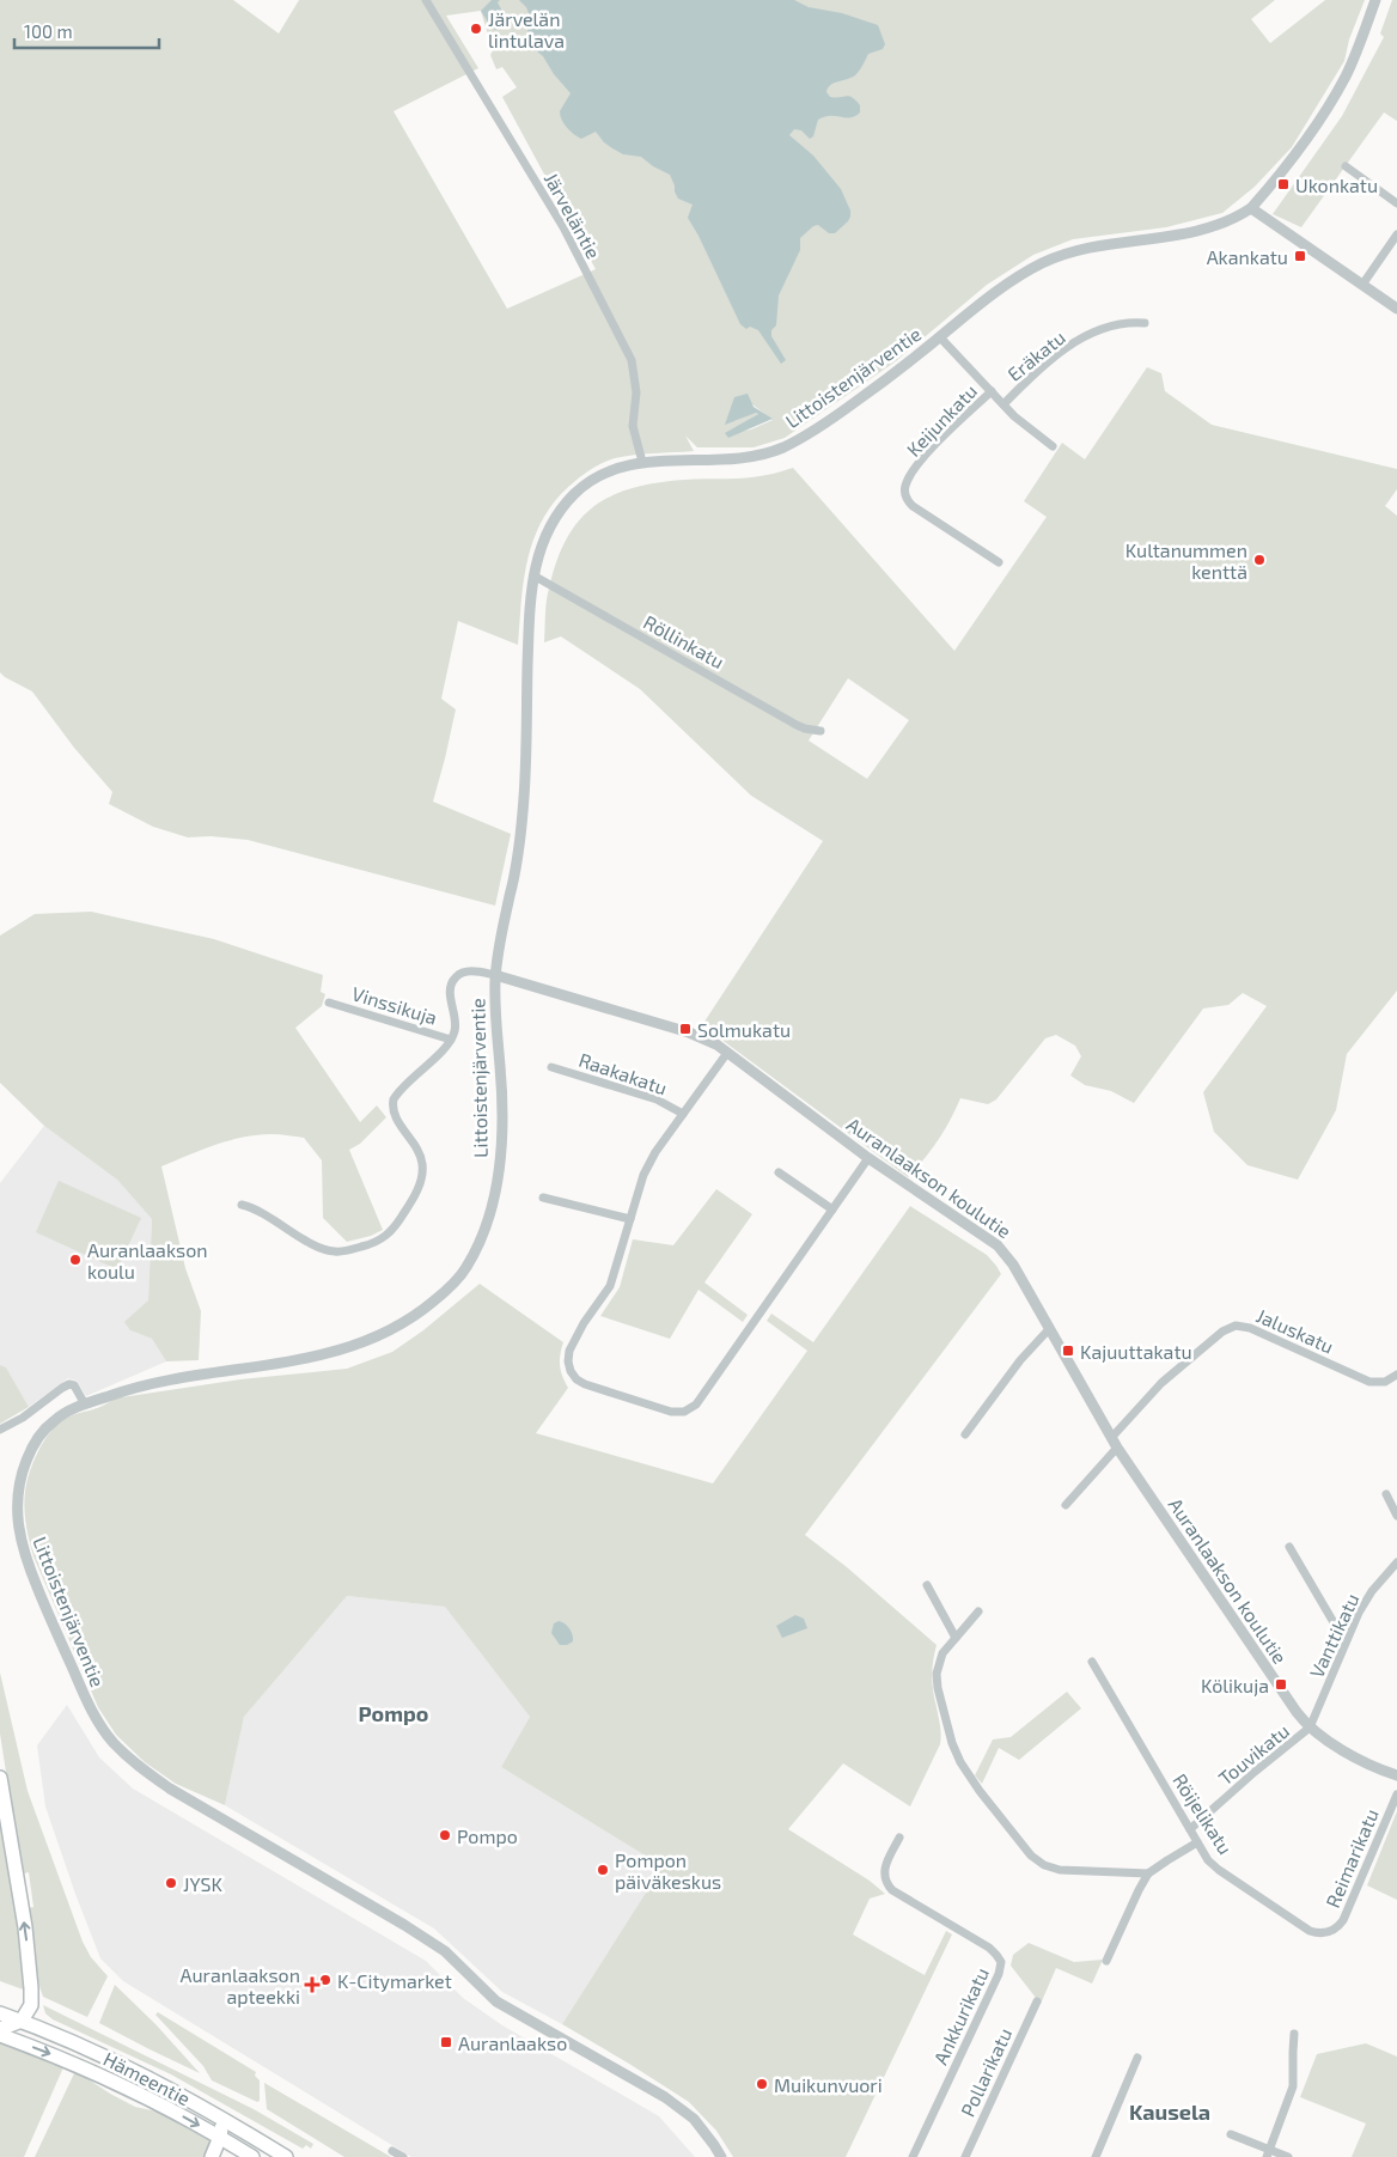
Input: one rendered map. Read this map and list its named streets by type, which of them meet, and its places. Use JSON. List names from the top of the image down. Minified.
{"streets":{"highway":["Hämeentie"],"street":["Järveläntie","Eräkatu","Littoistenjärventie","Keijunkatu","Röllinkatu","Vinssikuja","Raakakatu","Auranlaakson koulutie","Jaluskatu","Vanttikatu","Touvikatu","Röijelikatu","Reimarikatu","Ankkurikatu","Pollarikatu"]},"crossings":[["Järveläntie","Littoistenjärventie"],["Eräkatu","Littoistenjärventie"],["Eräkatu","Keijunkatu"],["Littoistenjärventie","Röllinkatu"],["Littoistenjärventie","Auranlaakson koulutie"],["Auranlaakson koulutie","Jaluskatu"],["Auranlaakson koulutie","Vanttikatu"],["Auranlaakson koulutie","Touvikatu"],["Vanttikatu","Touvikatu"],["Touvikatu","Röijelikatu"],["Röijelikatu","Reimarikatu"]],"districts":["Pompo","Kausela"],"places":{"other":["Järvelän lintulava","Kultanummen kenttä","Auranlaakson koulu","Pompo","Pompon päiväkeskus","JYSK","K-Citymarket","Muikunvuori"],"transit":["Ukonkatu","Akankatu","Solmukatu","Kajuuttakatu","Kölikuja","Auranlaakso"],"health":["Auranlaakson apteekki"]},"scale_bar":"100 m"}
